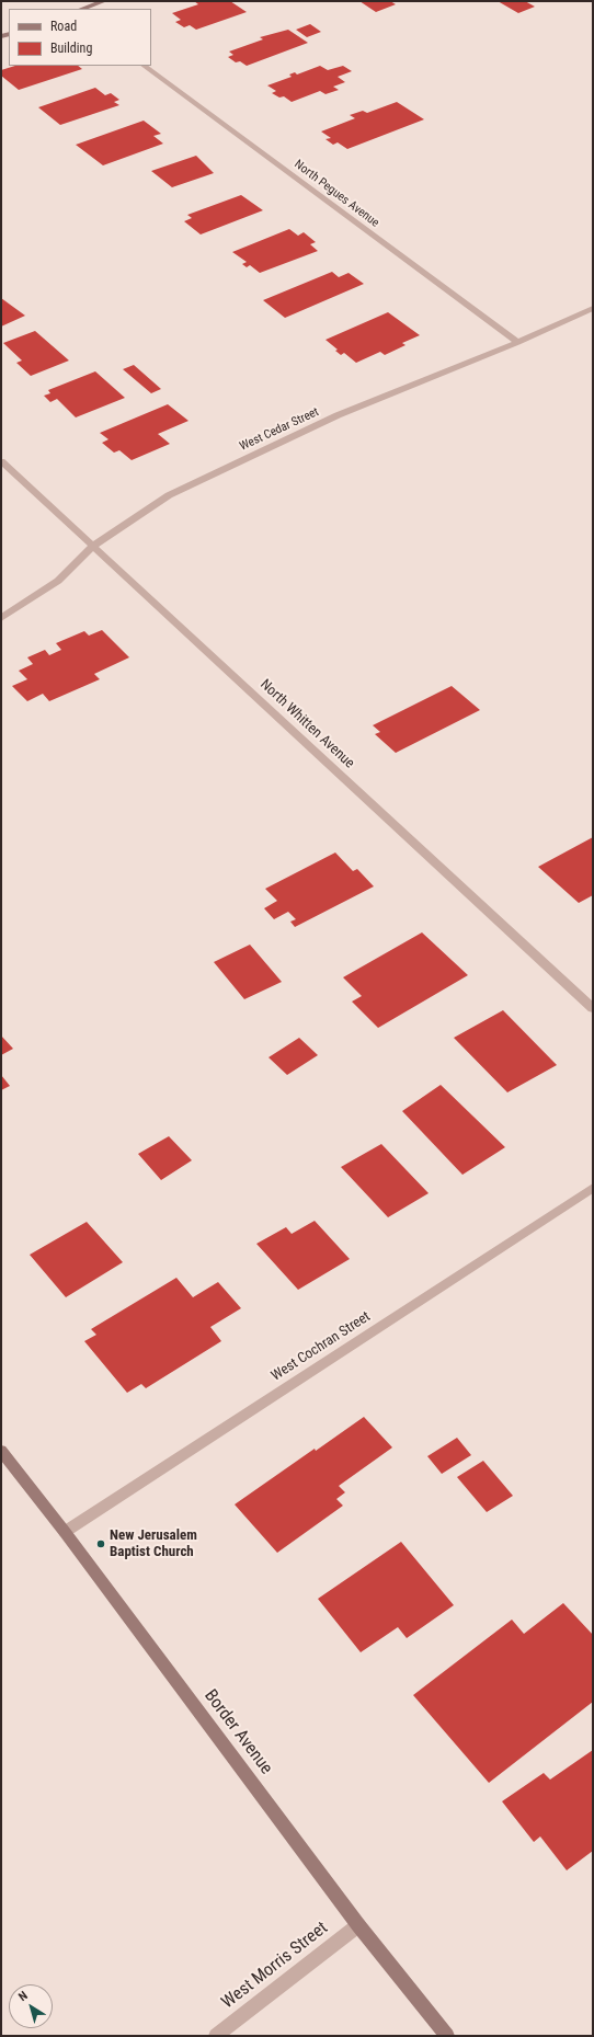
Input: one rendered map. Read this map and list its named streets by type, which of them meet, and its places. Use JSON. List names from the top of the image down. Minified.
{"streets":{"street":["North Pegues Avenue","West Cedar Street","North Whitten Avenue","West Cochran Street","Border Avenue","West Morris Street"]},"crossings":[["North Pegues Avenue","West Cedar Street"],["West Cedar Street","North Whitten Avenue"],["West Cochran Street","Border Avenue"],["Border Avenue","West Morris Street"]],"places":["New Jerusalem Baptist Church"],"legend":["Road","Building"],"north":"top left"}
